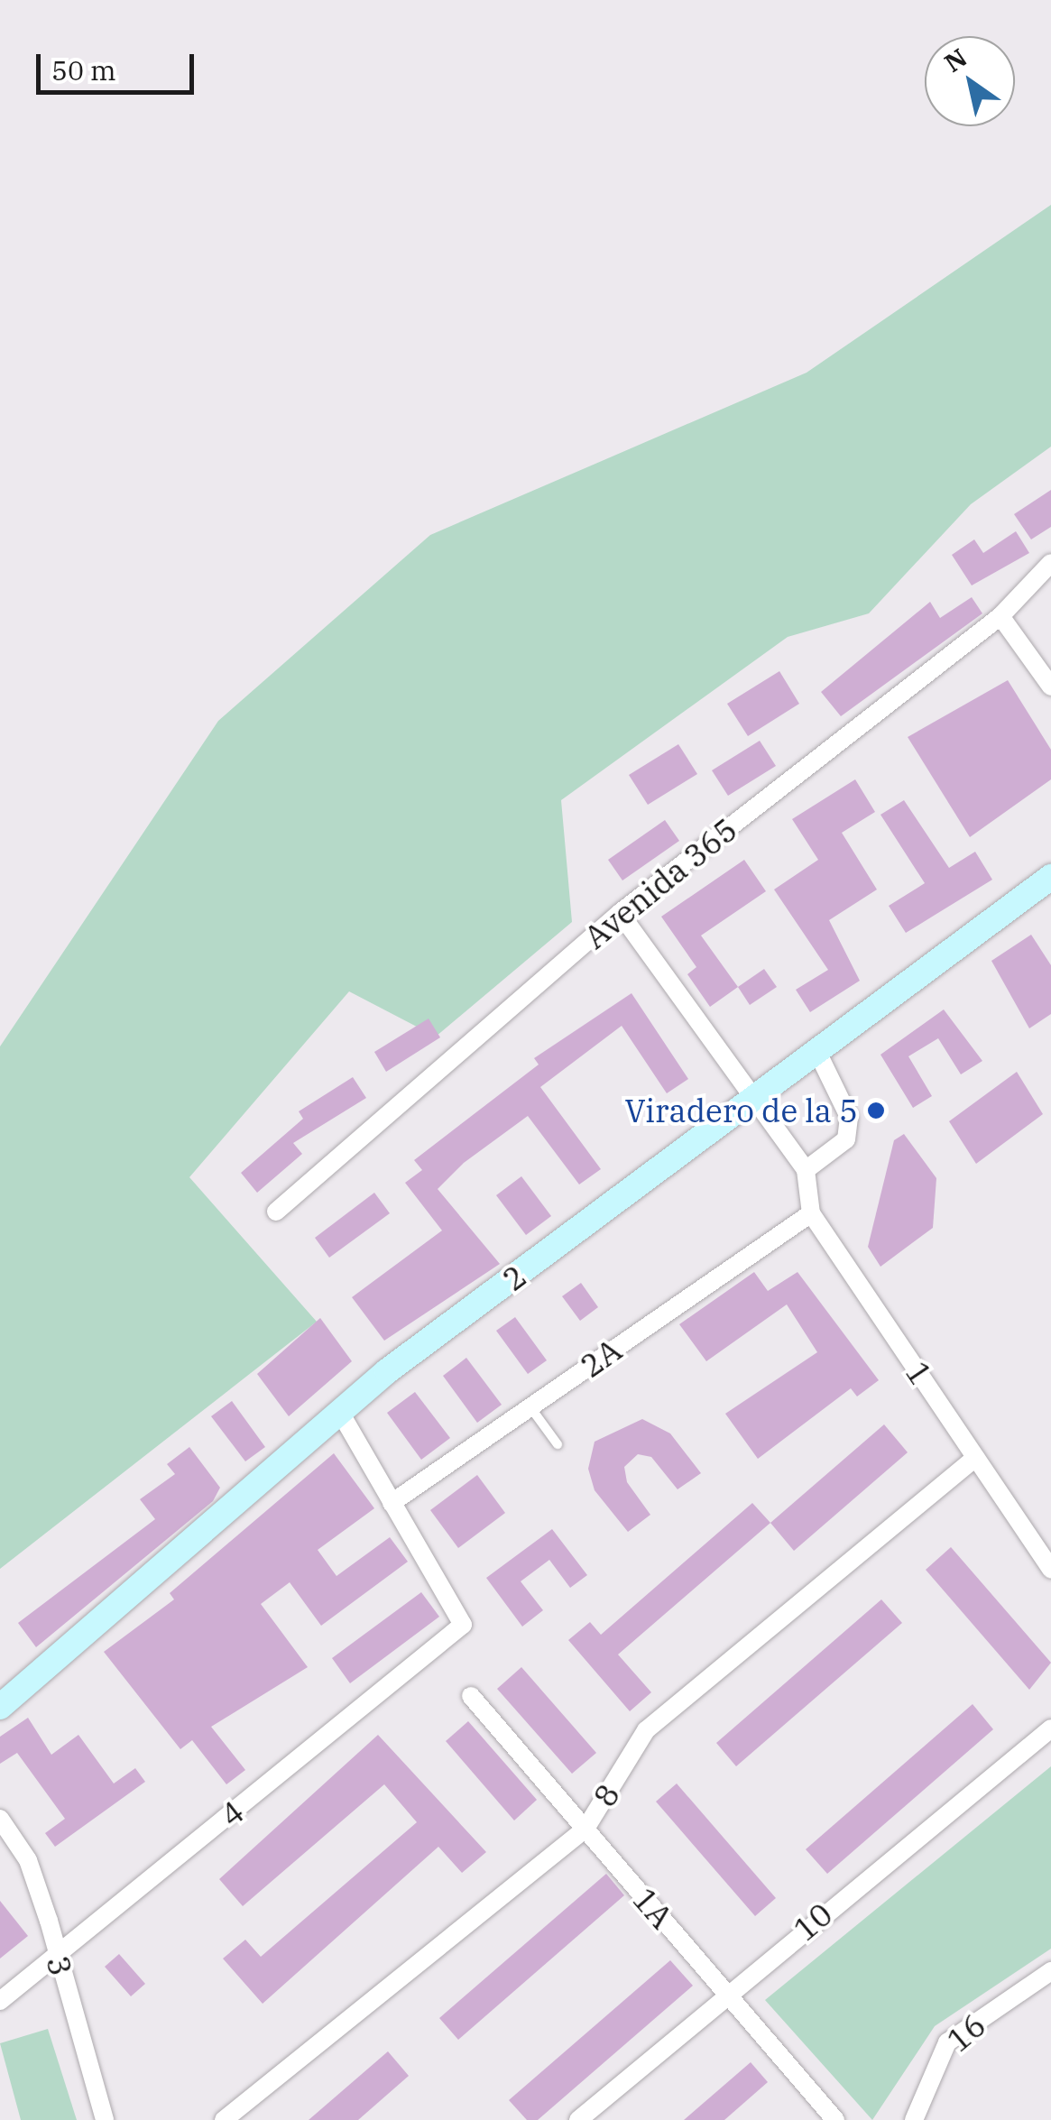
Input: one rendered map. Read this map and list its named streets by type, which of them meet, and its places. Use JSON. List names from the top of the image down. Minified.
{"streets":{"street":["Avenida 365","2","2A","1","8","4","1A","10","3","16"]},"crossings":[["Avenida 365","1"],["2","1"],["2A","1"],["2A","4"],["1","8"],["8","1A"],["4","3"],["1A","10"]],"places":["Viradero de la 5"],"scale_bar":"50 m","north":"top left"}
